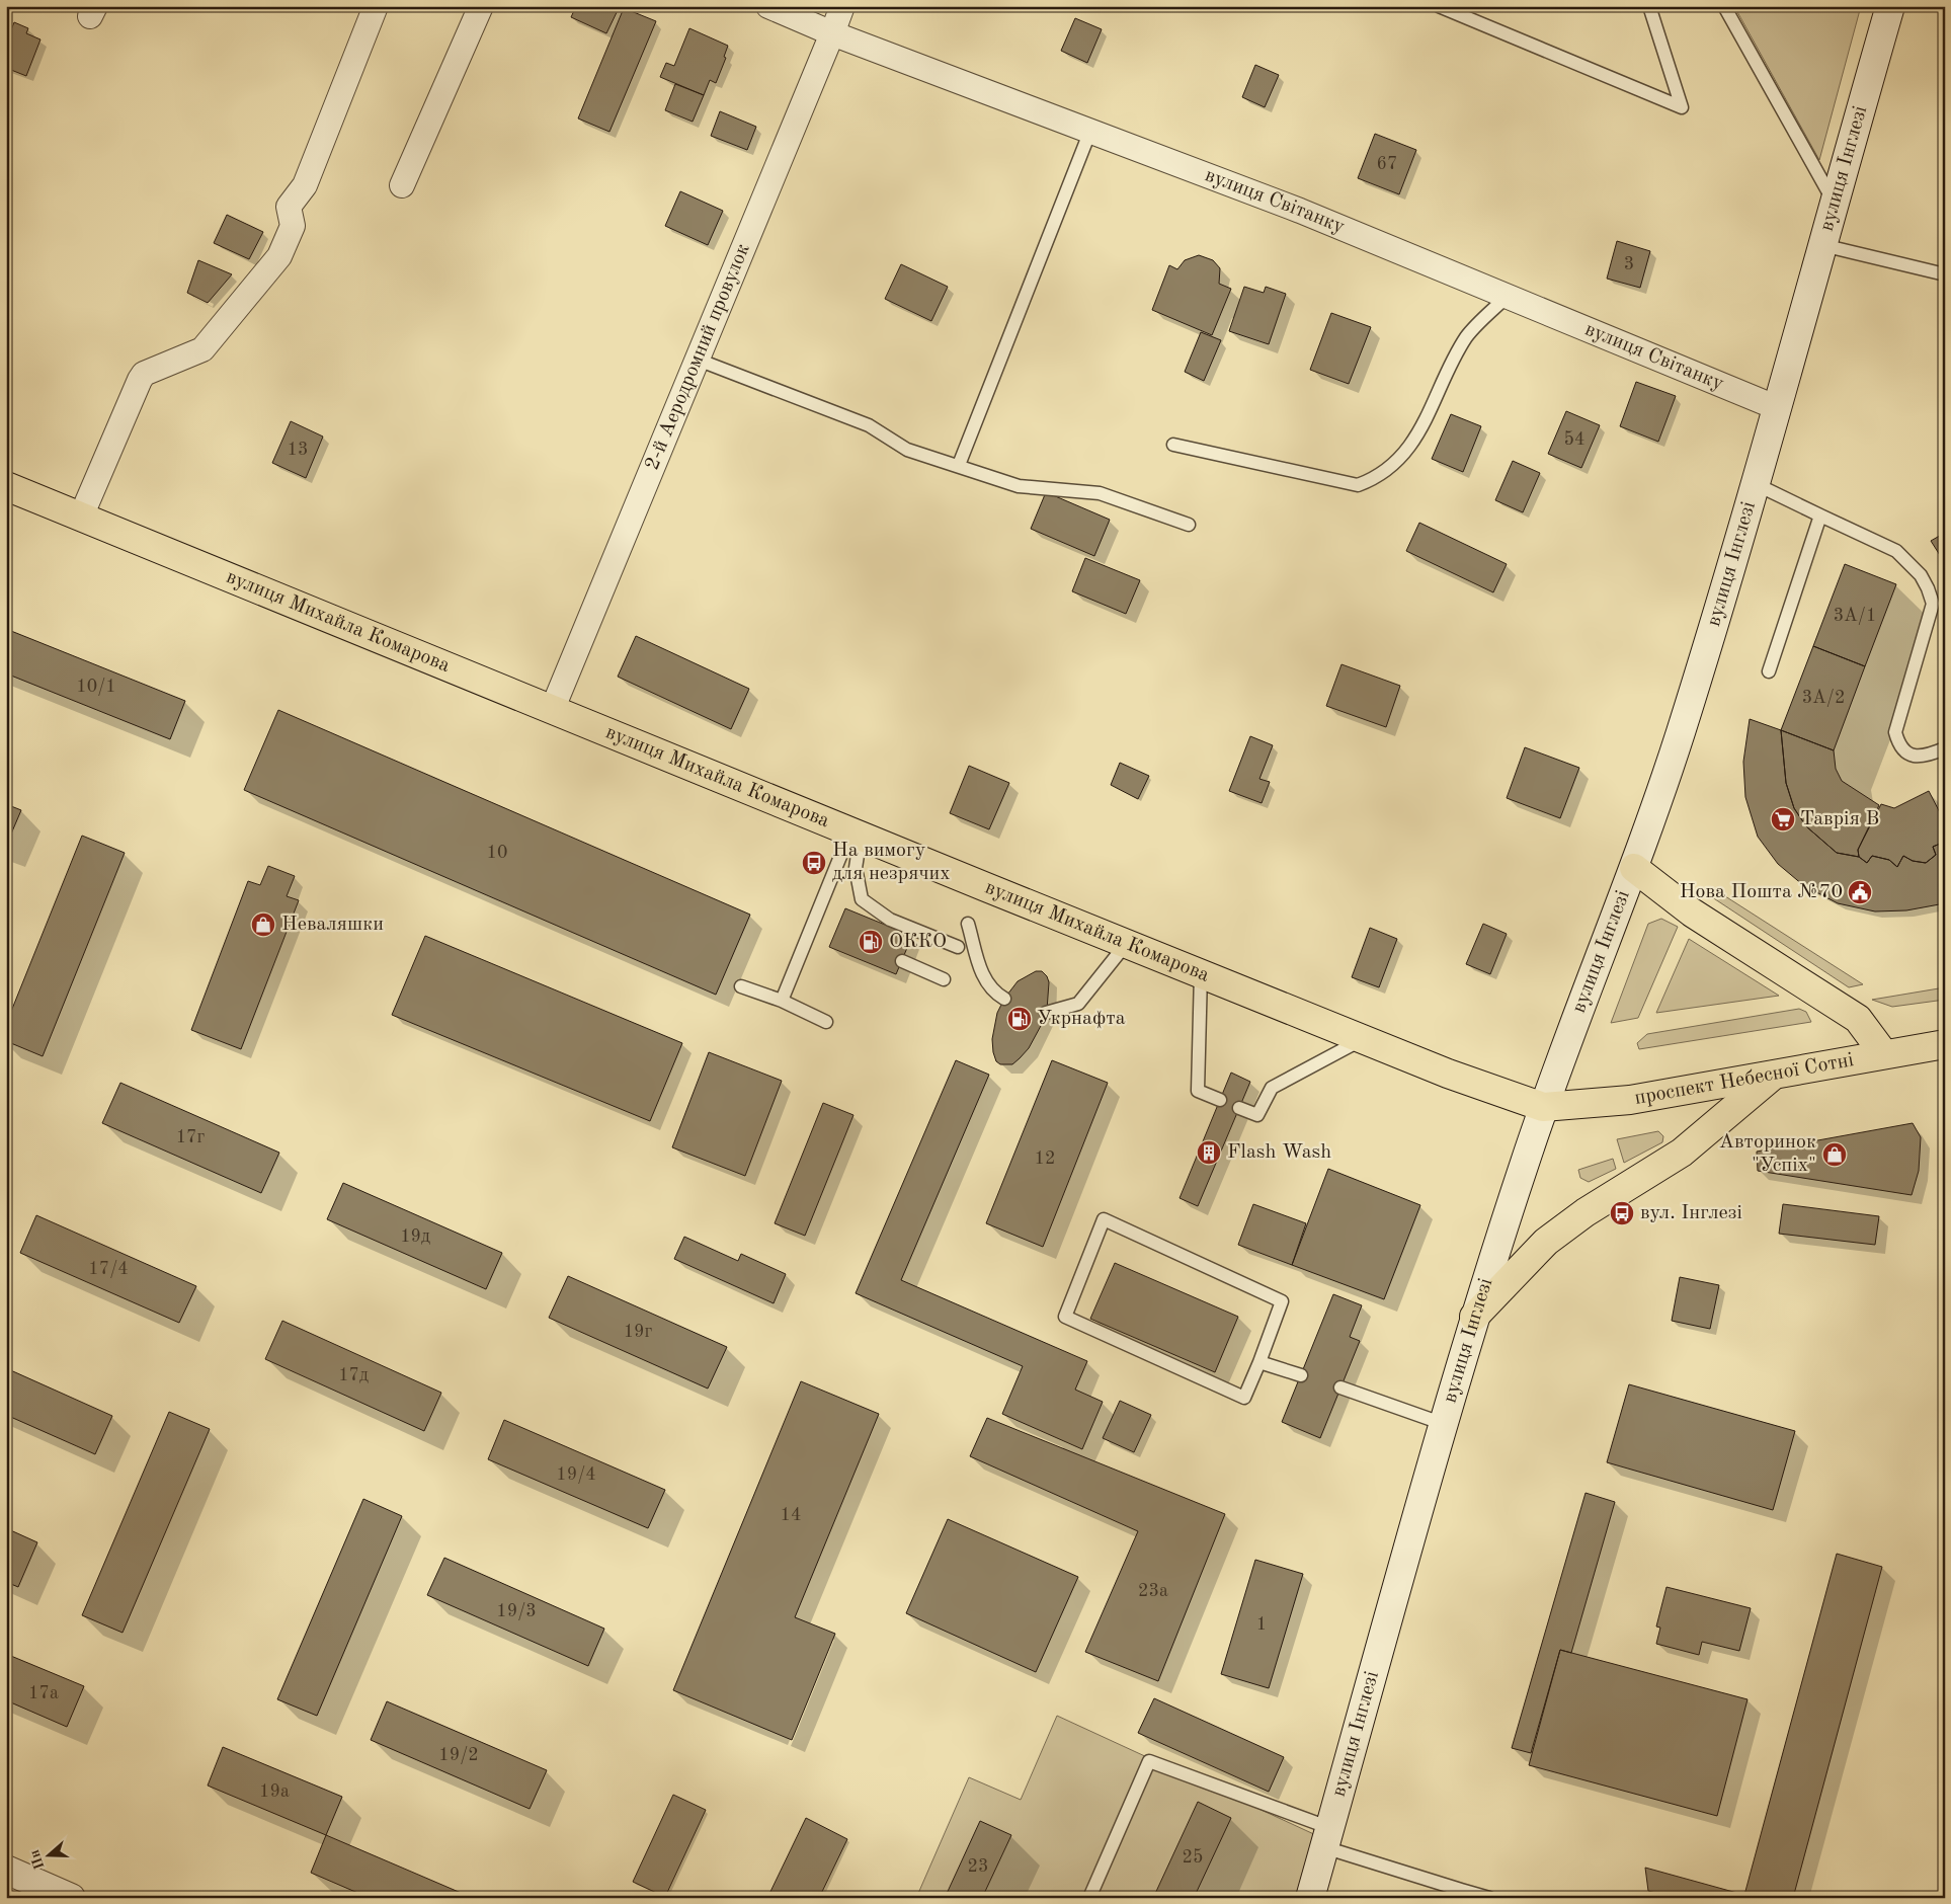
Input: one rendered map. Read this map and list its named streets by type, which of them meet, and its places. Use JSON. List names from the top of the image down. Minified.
{"streets":{"main road":["вулиця Інглезі","вулиця Михайла Комарова","проспект Небесної Сотні"],"street":["вулиця Світанку","2-й Аеродромний провулок"]},"crossings":[["вулиця Інглезі","вулиця Світанку"],["вулиця Інглезі","вулиця Михайла Комарова"],["вулиця Інглезі","проспект Небесної Сотні"],["вулиця Світанку","2-й Аеродромний провулок"],["2-й Аеродромний провулок","вулиця Михайла Комарова"],["вулиця Михайла Комарова","проспект Небесної Сотні"]],"places":{"supermarket":["Таврія В"],"bus stop":["На вимогу для незрячих","вул. Інглезі"],"public building":["Нова Пошта №70"],"shop":["Неваляшки","Авторинок \"Успіх\""],"fuel station":["ОККО","Укрнафта"],"building":["Flash Wash"]},"house_numbers":["67","3","54","13","3А/1","10/1","3А/2","10","17г","12","19д","17/4","19г","17д","19/4","14","23а","19/3","1","17а","19/2","19а","25","23"],"north":"left"}
